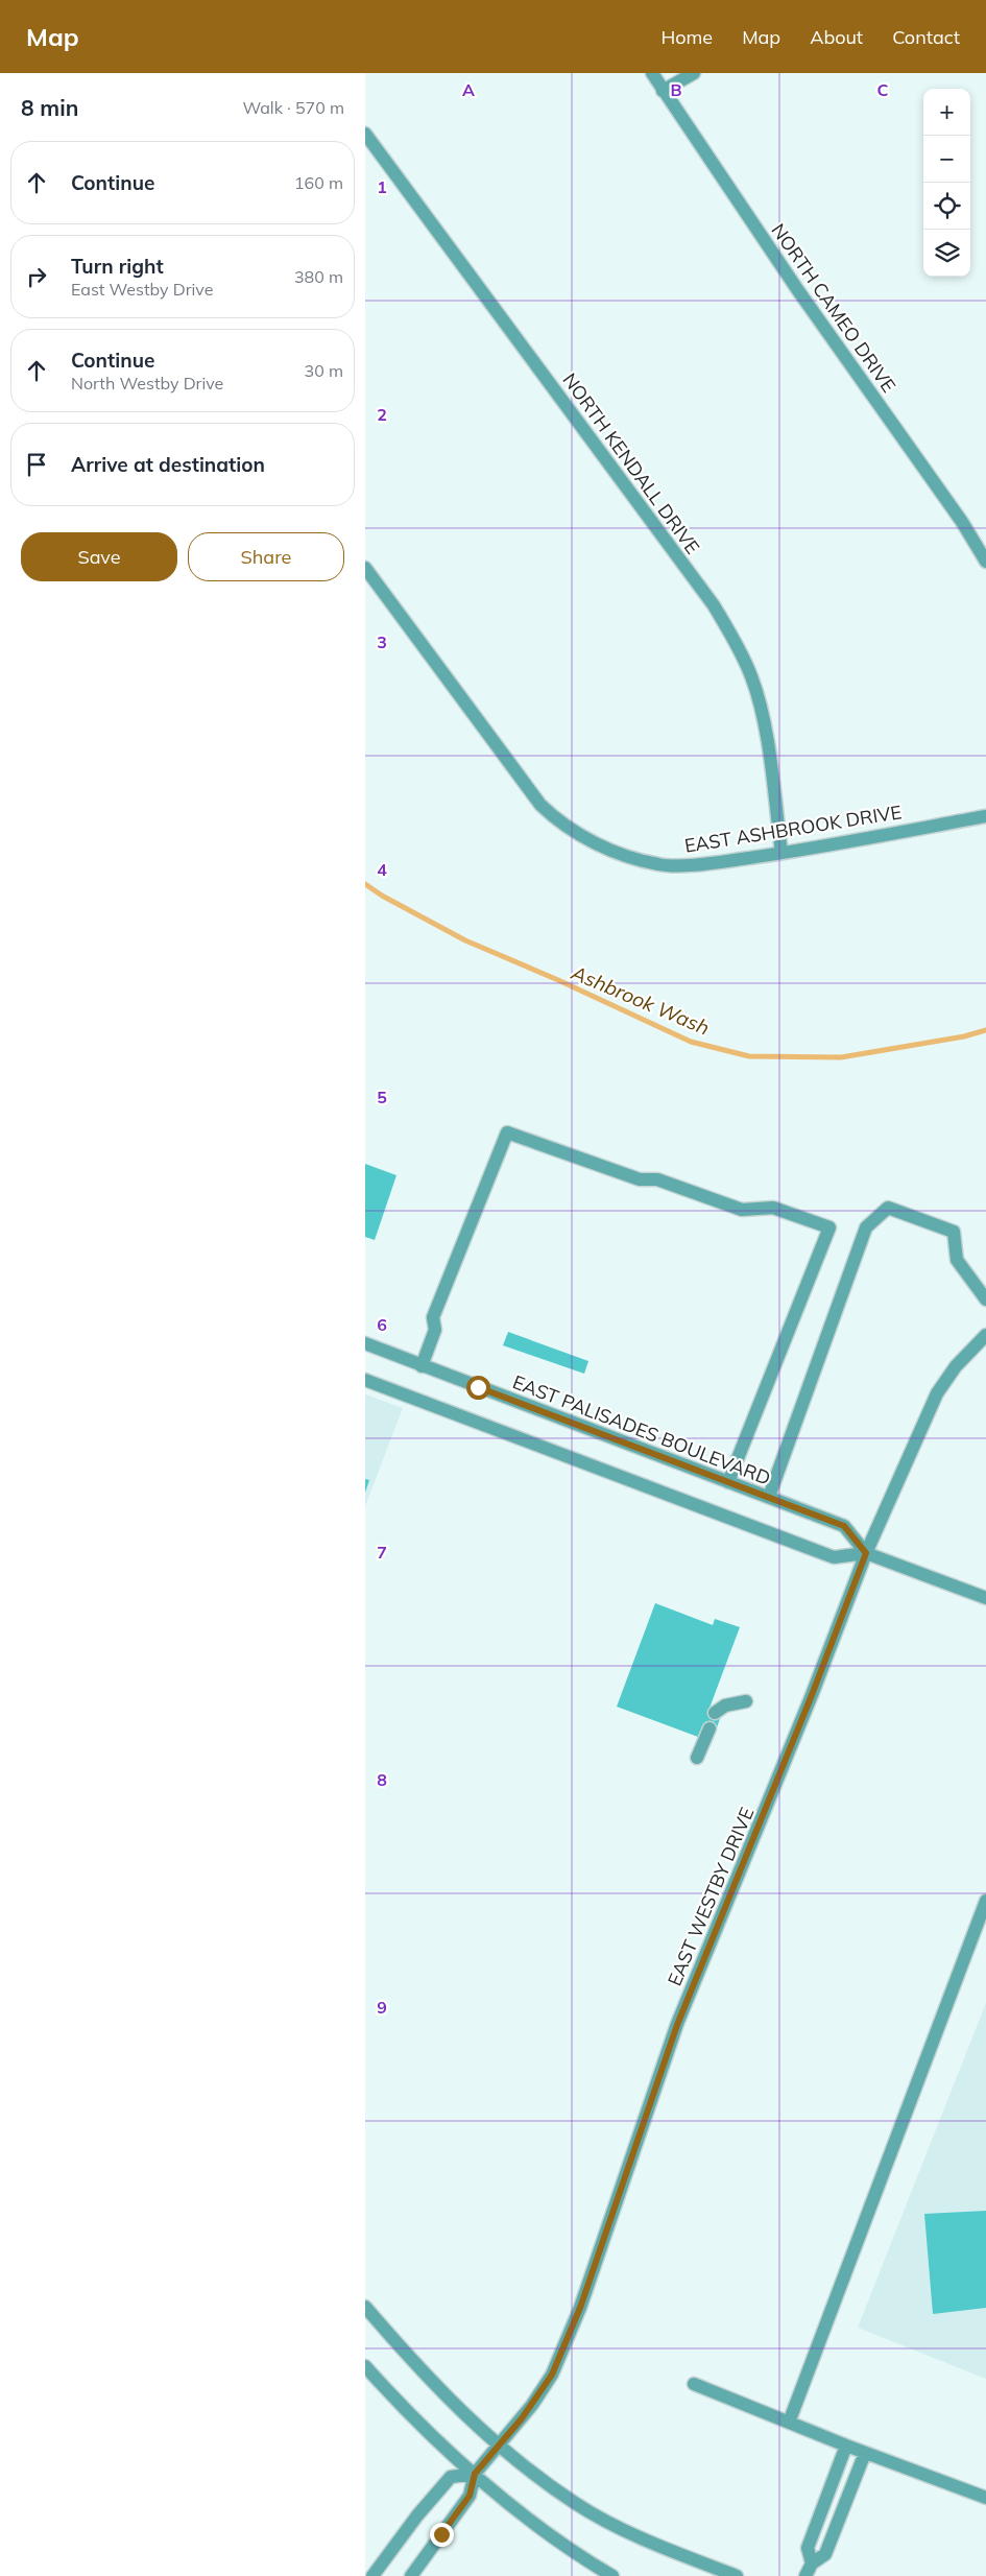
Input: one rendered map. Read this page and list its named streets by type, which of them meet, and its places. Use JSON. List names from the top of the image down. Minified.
{"streets":{"street":["NORTH CAMEO DRIVE","NORTH KENDALL DRIVE","EAST ASHBROOK DRIVE","EAST PALISADES BOULEVARD","EAST WESTBY DRIVE"]},"crossings":[["NORTH KENDALL DRIVE","EAST ASHBROOK DRIVE"],["EAST PALISADES BOULEVARD","EAST WESTBY DRIVE"]],"water":["Ashbrook Wash"],"page":{"header":"Map","nav":["Home","Map","About","Contact"],"heading":["8 min","Walk · 570 m"],"map_buttons":["+","−"],"list":[["Continue","160 m"],["Turn right","East Westby Drive","380 m"],["Continue","North Westby Drive","30 m"],"Arrive at destination"],"buttons":["Save","Share"]},"grid":{"columns":["A","B","C"],"rows":["1","2","3","4","5","6","7","8","9"]}}
